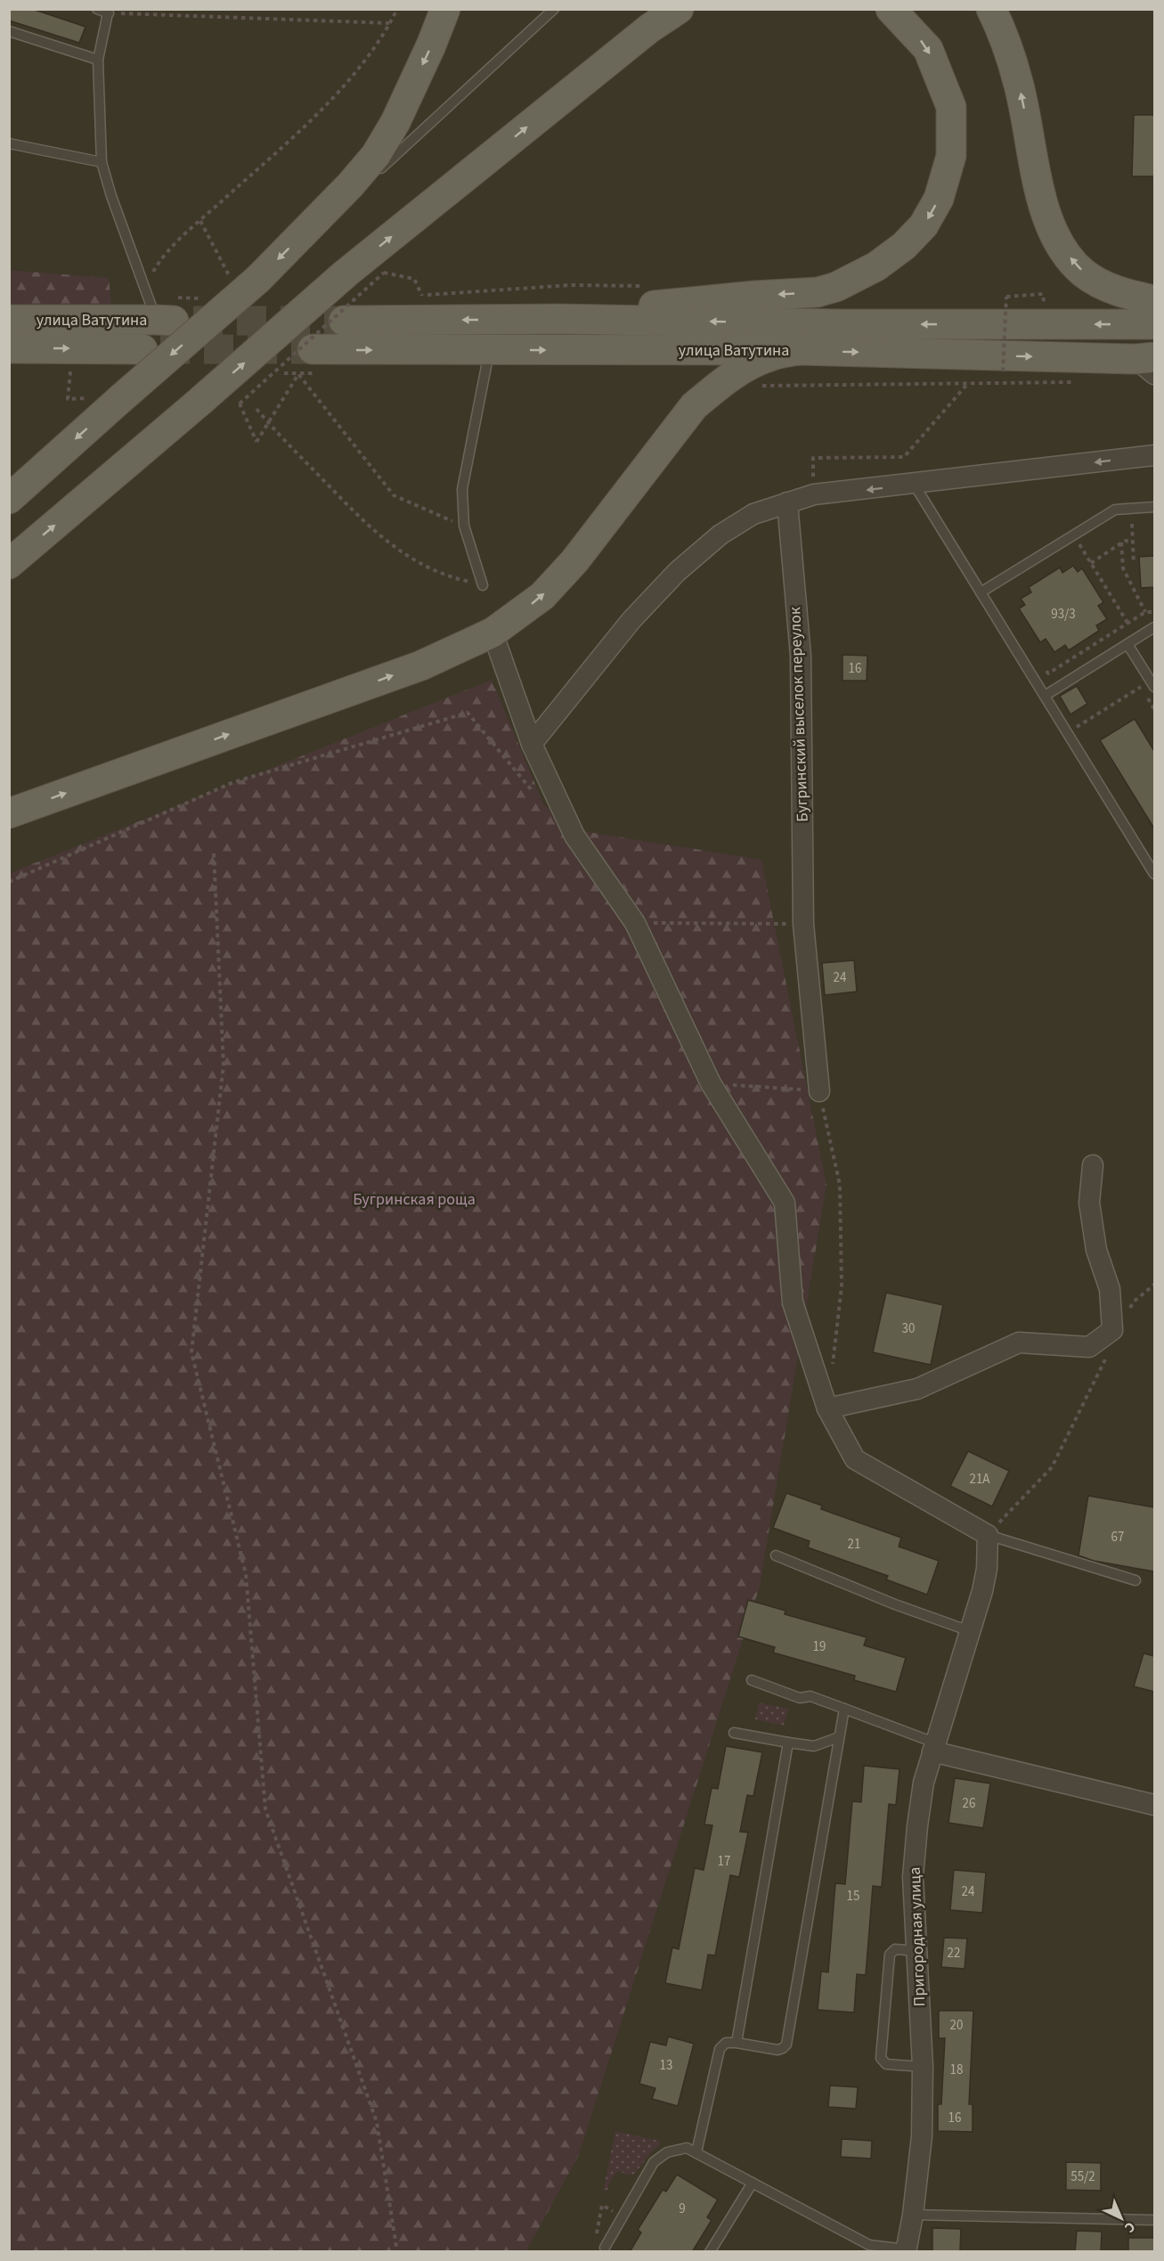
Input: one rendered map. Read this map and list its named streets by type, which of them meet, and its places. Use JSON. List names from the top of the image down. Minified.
{"streets":{"main road":["улица Ватутина"],"street":["Бугринский выселок переулок","Пригородная улица"]},"parks":["Бугринская роща"],"house_numbers":["93/3","16","24","30","21А","67","21","19","26","17","24","15","22","20","13","18","16","55/2","9"],"north":"bottom right"}
